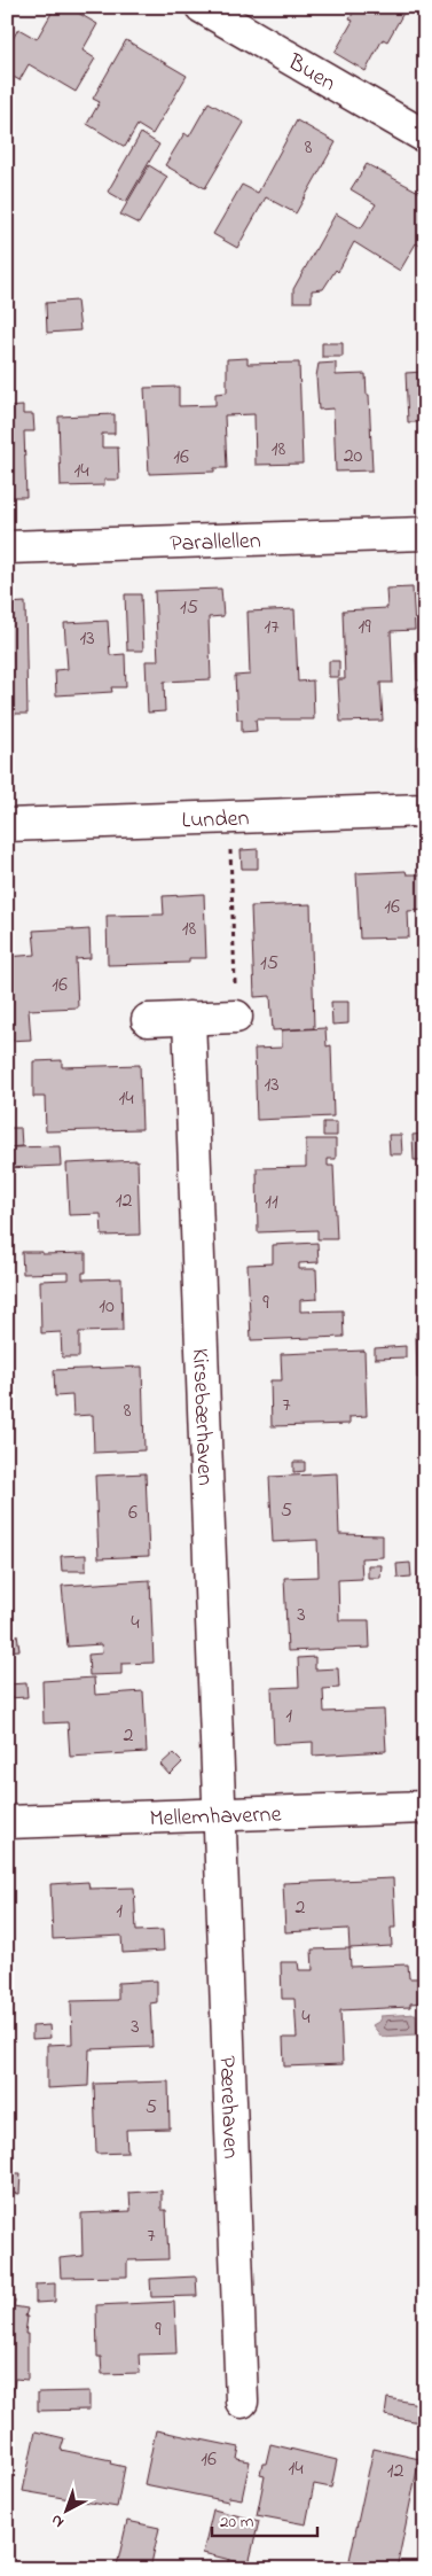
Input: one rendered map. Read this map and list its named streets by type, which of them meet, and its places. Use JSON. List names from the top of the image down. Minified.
{"streets":{"street":["Buen","Parallellen","Lunden","Kirsebærhaven","Mellemhaverne","Pærehaven"]},"crossings":[["Kirsebærhaven","Mellemhaverne"],["Kirsebærhaven","Pærehaven"],["Mellemhaverne","Pærehaven"]],"house_numbers":["8","18","20","16","14","15","17","19","13","16","18","15","16","13","14","12","11","9","10","7","8","5","6","3","4","1","2","2","1","4","3","5","7","9","16","14","12"],"scale_bar":"20 m","north":"bottom left"}
